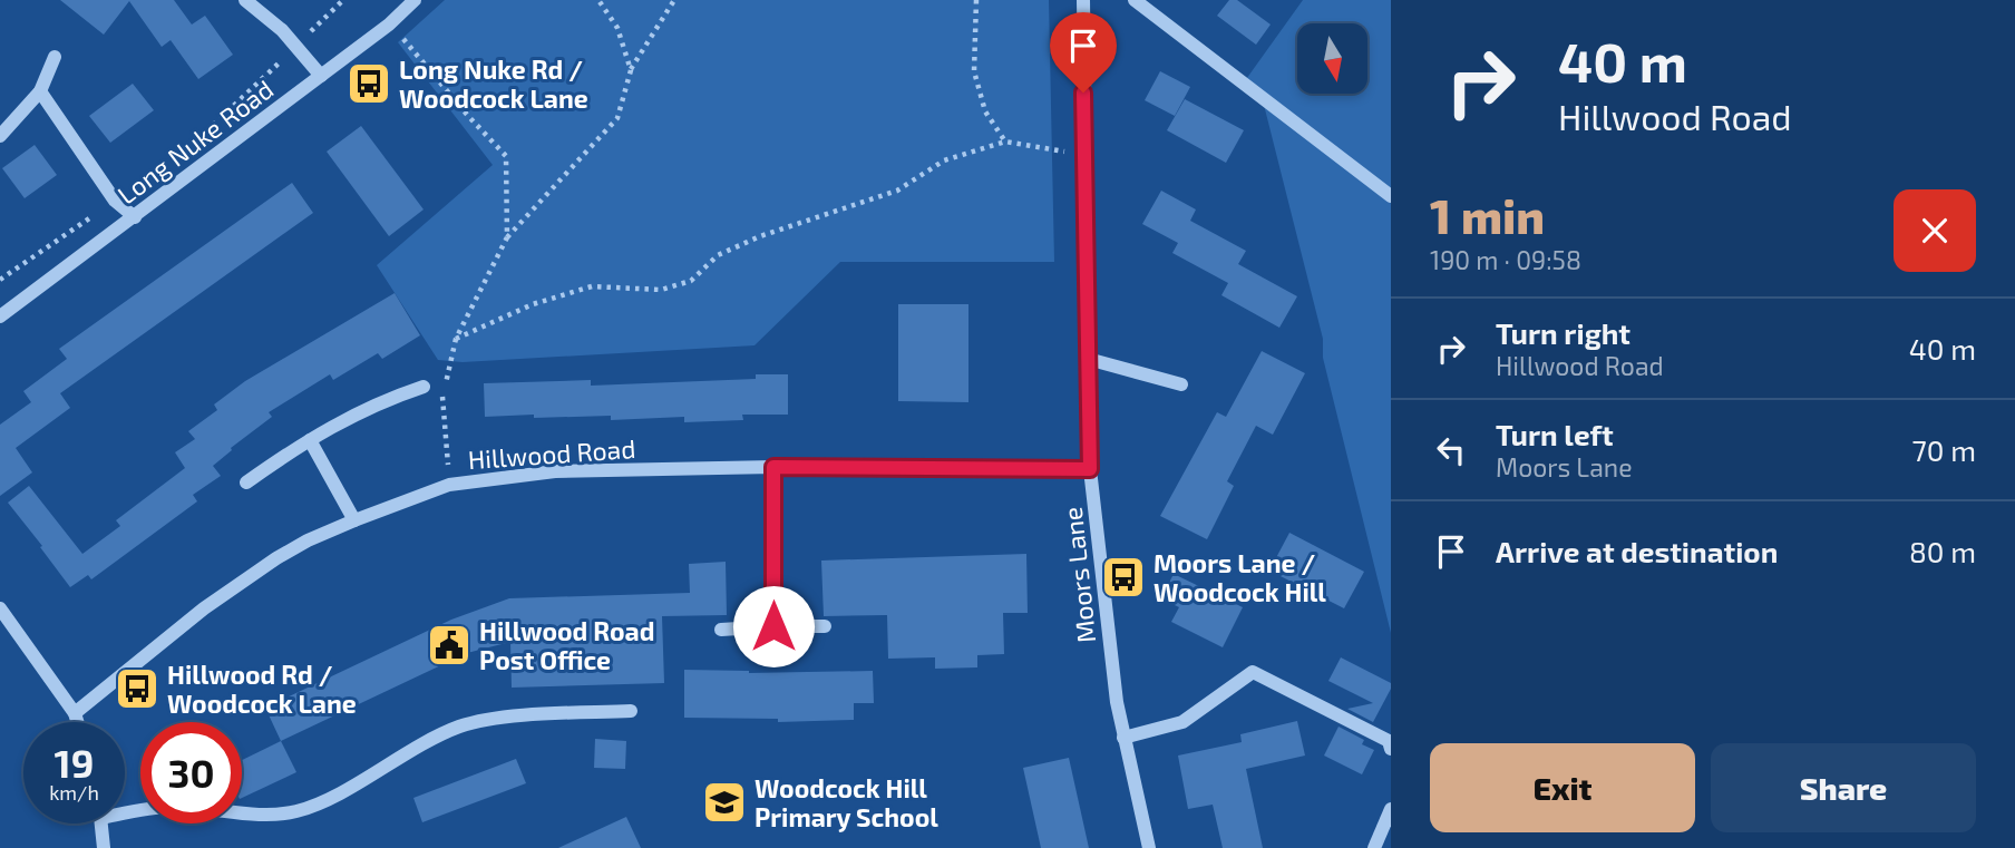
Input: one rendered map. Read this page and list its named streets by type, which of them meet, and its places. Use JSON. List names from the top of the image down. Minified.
{"streets":{"street":["Long Nuke Road","Hillwood Road","Moors Lane"]},"crossings":[["Hillwood Road","Moors Lane"]],"places":{"bus stop":["Long Nuke Rd / Woodcock Lane","Moors Lane / Woodcock Hill","Hillwood Rd / Woodcock Lane"],"public building":["Hillwood Road Post Office"],"school or university":["Woodcock Hill Primary School"]},"north":"bottom","page":{"turn":["40 m","Hillwood Road"],"heading":["1 min","190 m · 09:58"],"list":[{"name":"Turn right","note":"Hillwood Road","value":"40 m"},{"name":"Turn left","note":"Moors Lane","value":"70 m"},{"name":"Arrive at destination","value":"80 m"}],"speed":"19 km/h","limit":"30","buttons":["Exit","Share"]}}
